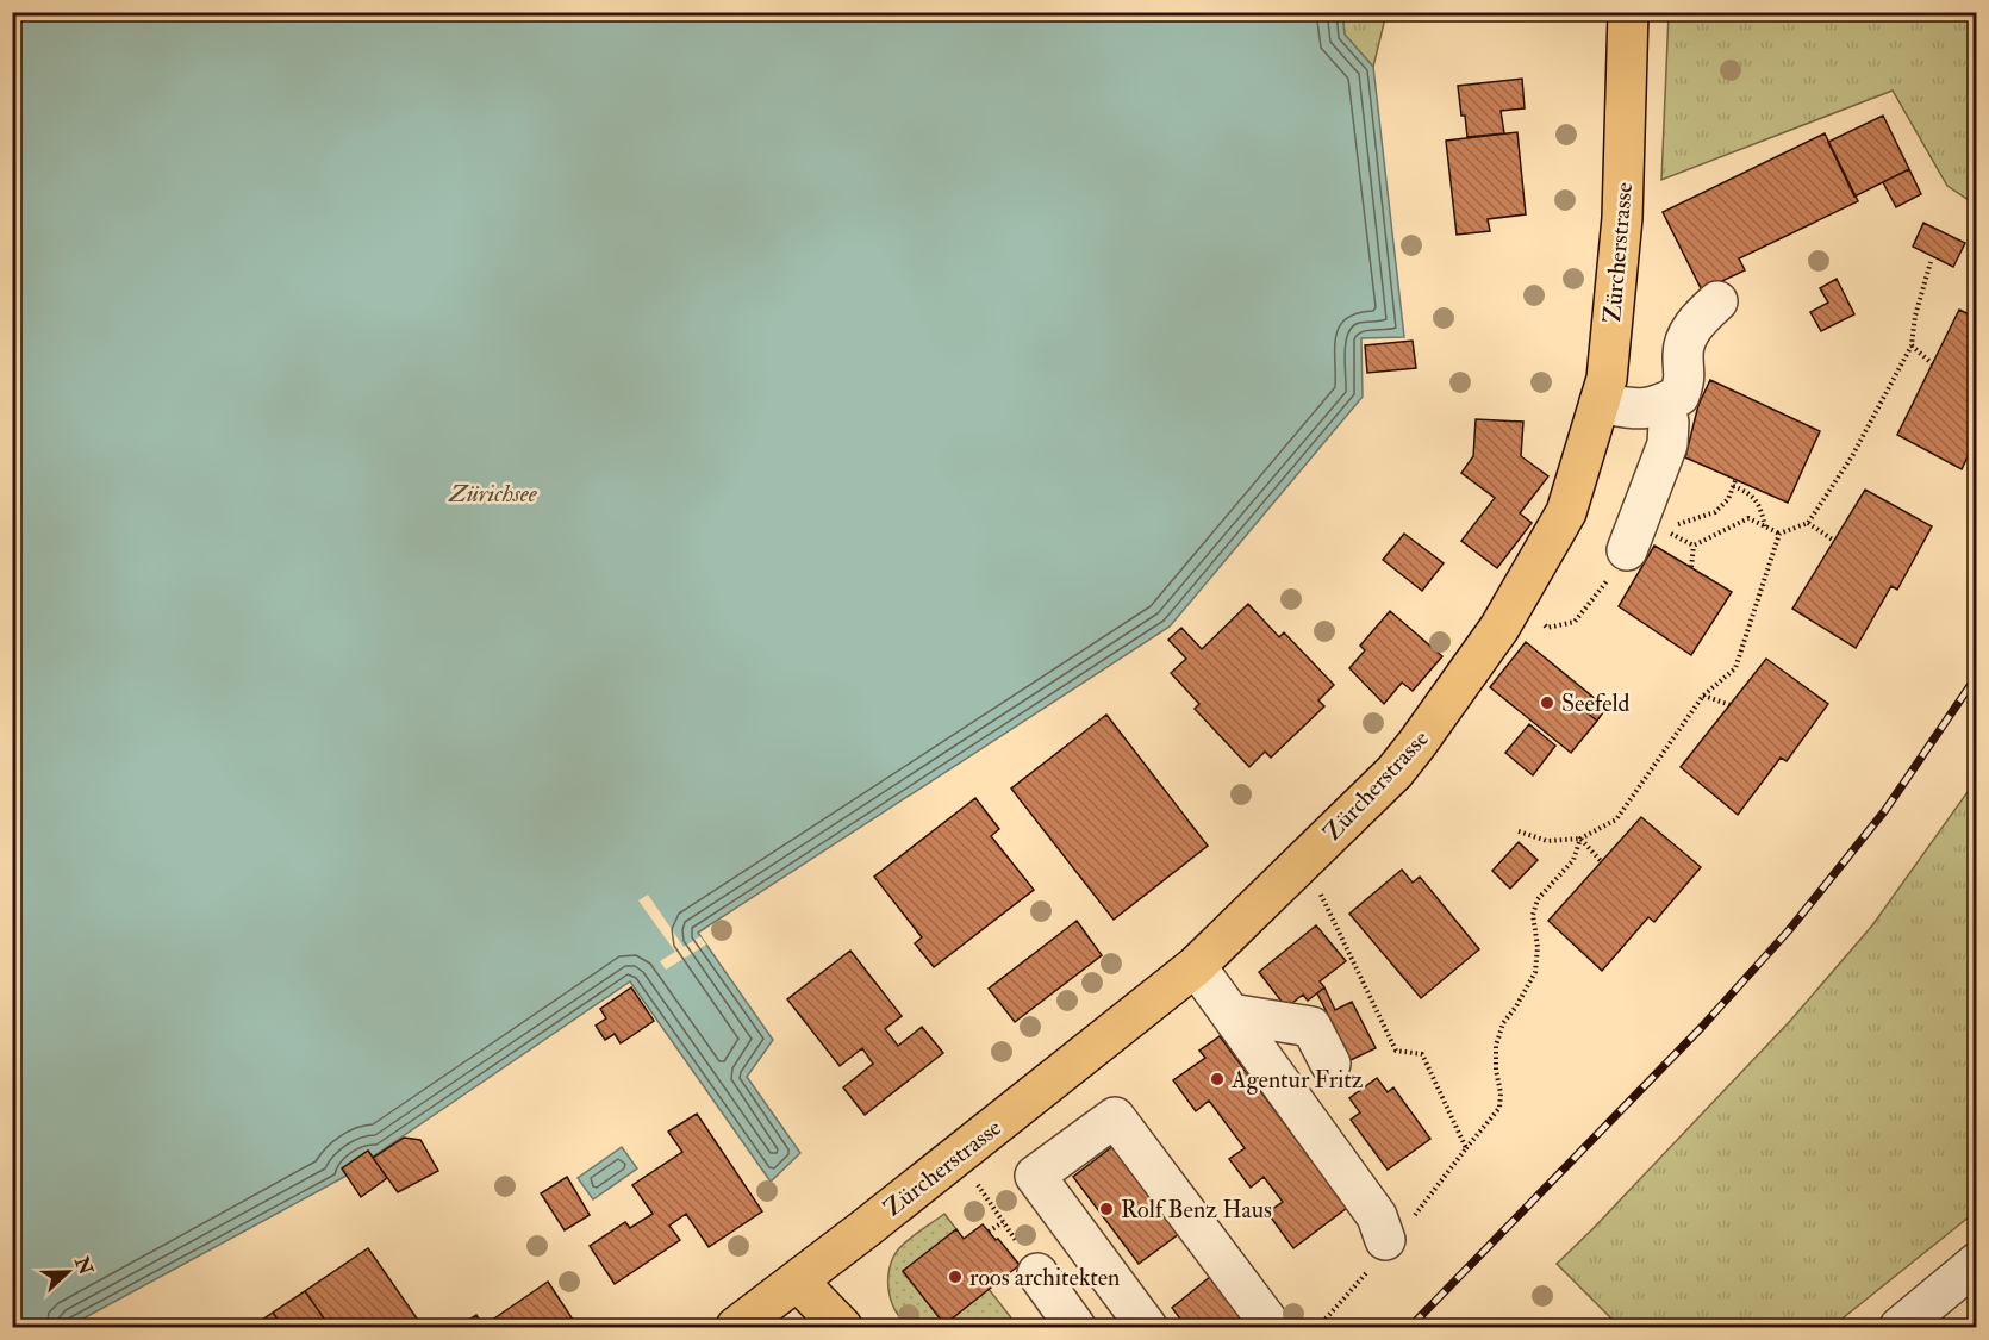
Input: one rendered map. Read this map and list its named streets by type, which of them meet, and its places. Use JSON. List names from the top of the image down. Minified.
{"streets":{"main road":["Zürcherstrasse"]},"water":["Zürichsee"],"places":["Seefeld","Agentur Fritz","Rolf Benz Haus","roos architekten"],"north":"right"}
